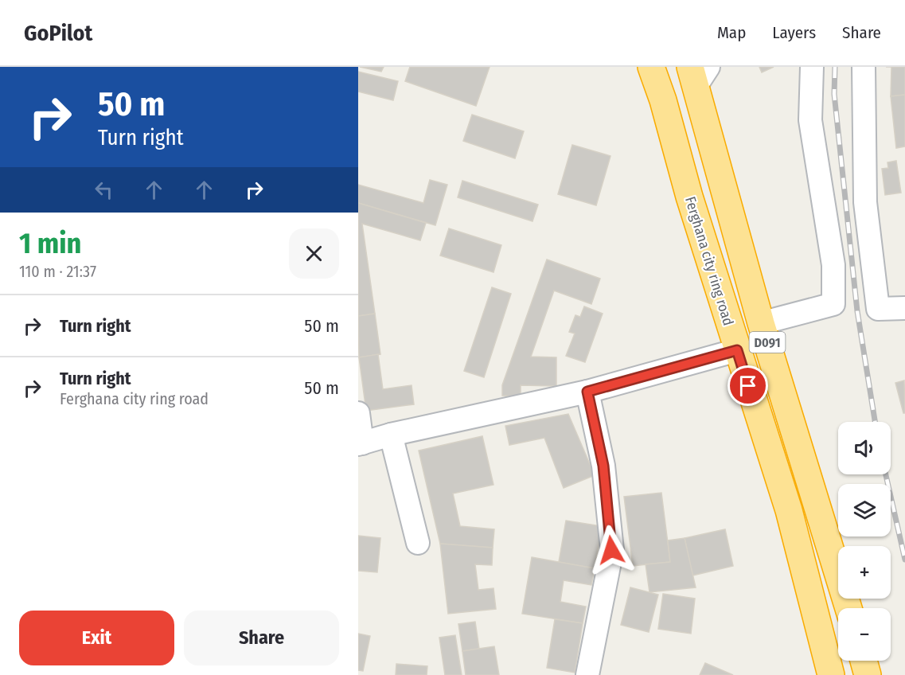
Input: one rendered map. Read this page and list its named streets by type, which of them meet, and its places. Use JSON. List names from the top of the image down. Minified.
{"streets":{"highway":["Ferghana city ring road","D091"]},"page":{"header":"GoPilot","nav":["Map","Layers","Share"],"turn":["50 m","Turn right"],"heading":["1 min","110 m · 21:37"],"list":[{"name":"Turn right","value":"50 m"},{"name":"Turn right","note":"Ferghana city ring road","value":"50 m"}],"map_buttons":["+","−"],"buttons":["Exit","Share"]}}
